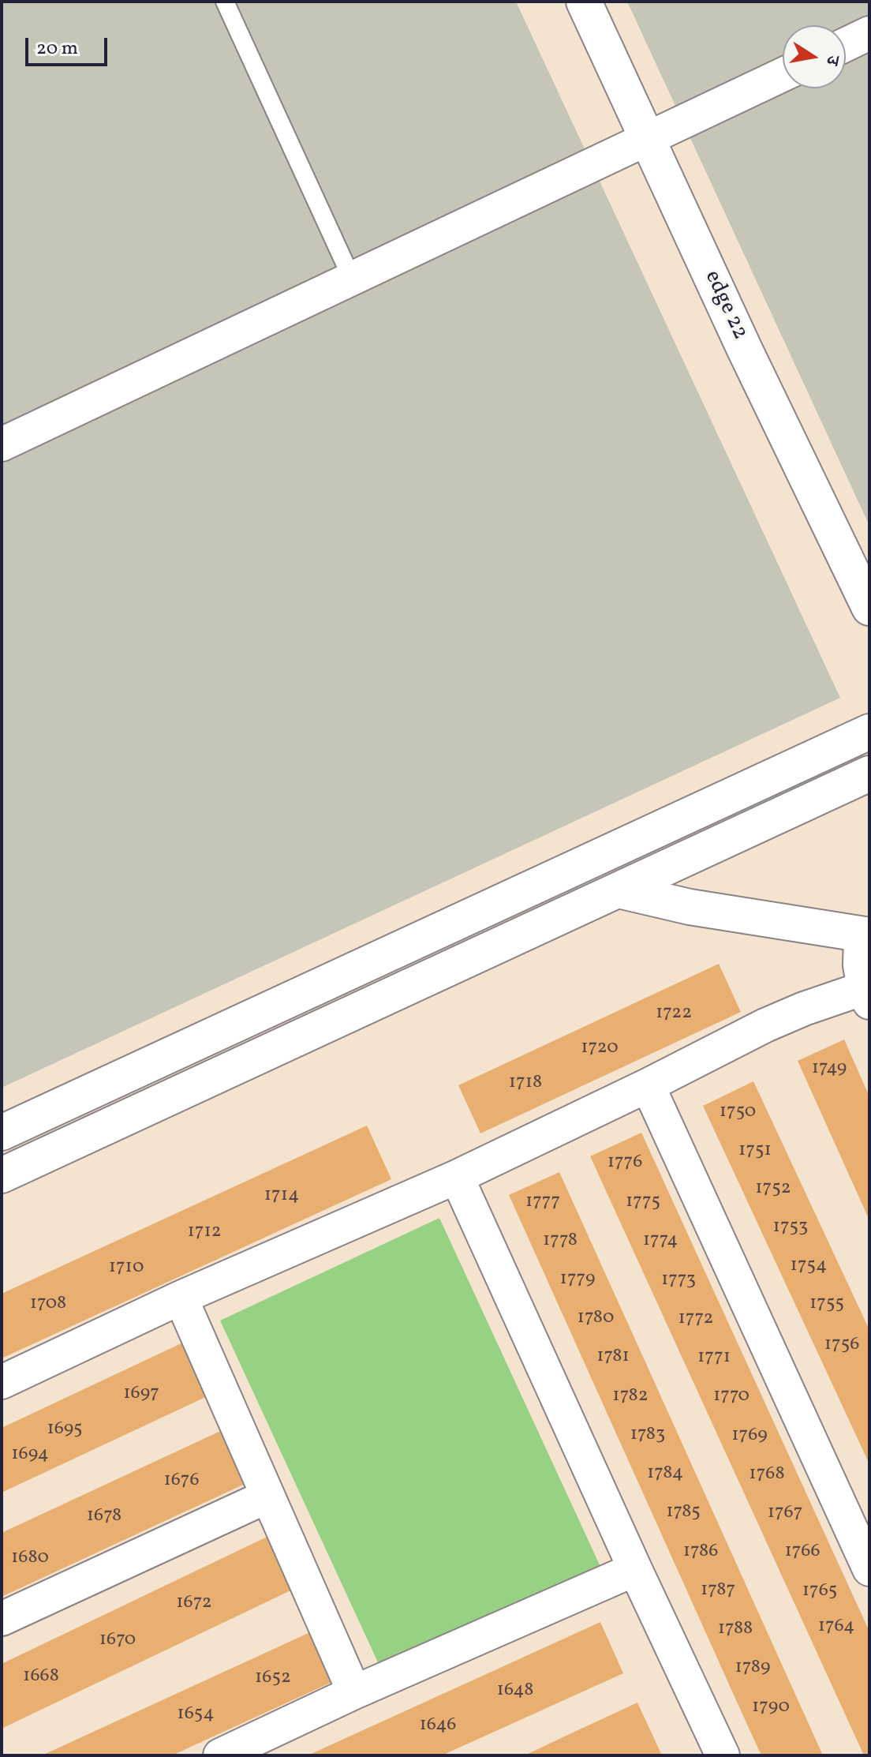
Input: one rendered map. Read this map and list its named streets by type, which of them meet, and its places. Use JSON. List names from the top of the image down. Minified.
{"streets":{"main road":["edge 22"]},"house_numbers":["1722","1720","1749","1718","1750","1751","1776","1752","1714","1777","1775","1753","1712","1778","1774","1754","1710","1779","1773","1708","1755","1780","1772","1756","1781","1771","1697","1782","1770","1695","1783","1769","1694","1784","1768","1676","1785","1767","1678","1786","1766","1680","1787","1765","1672","1764","1788","1670","1789","1668","1652","1648","1790","1654","1646"],"scale_bar":"20 m","north":"right"}
